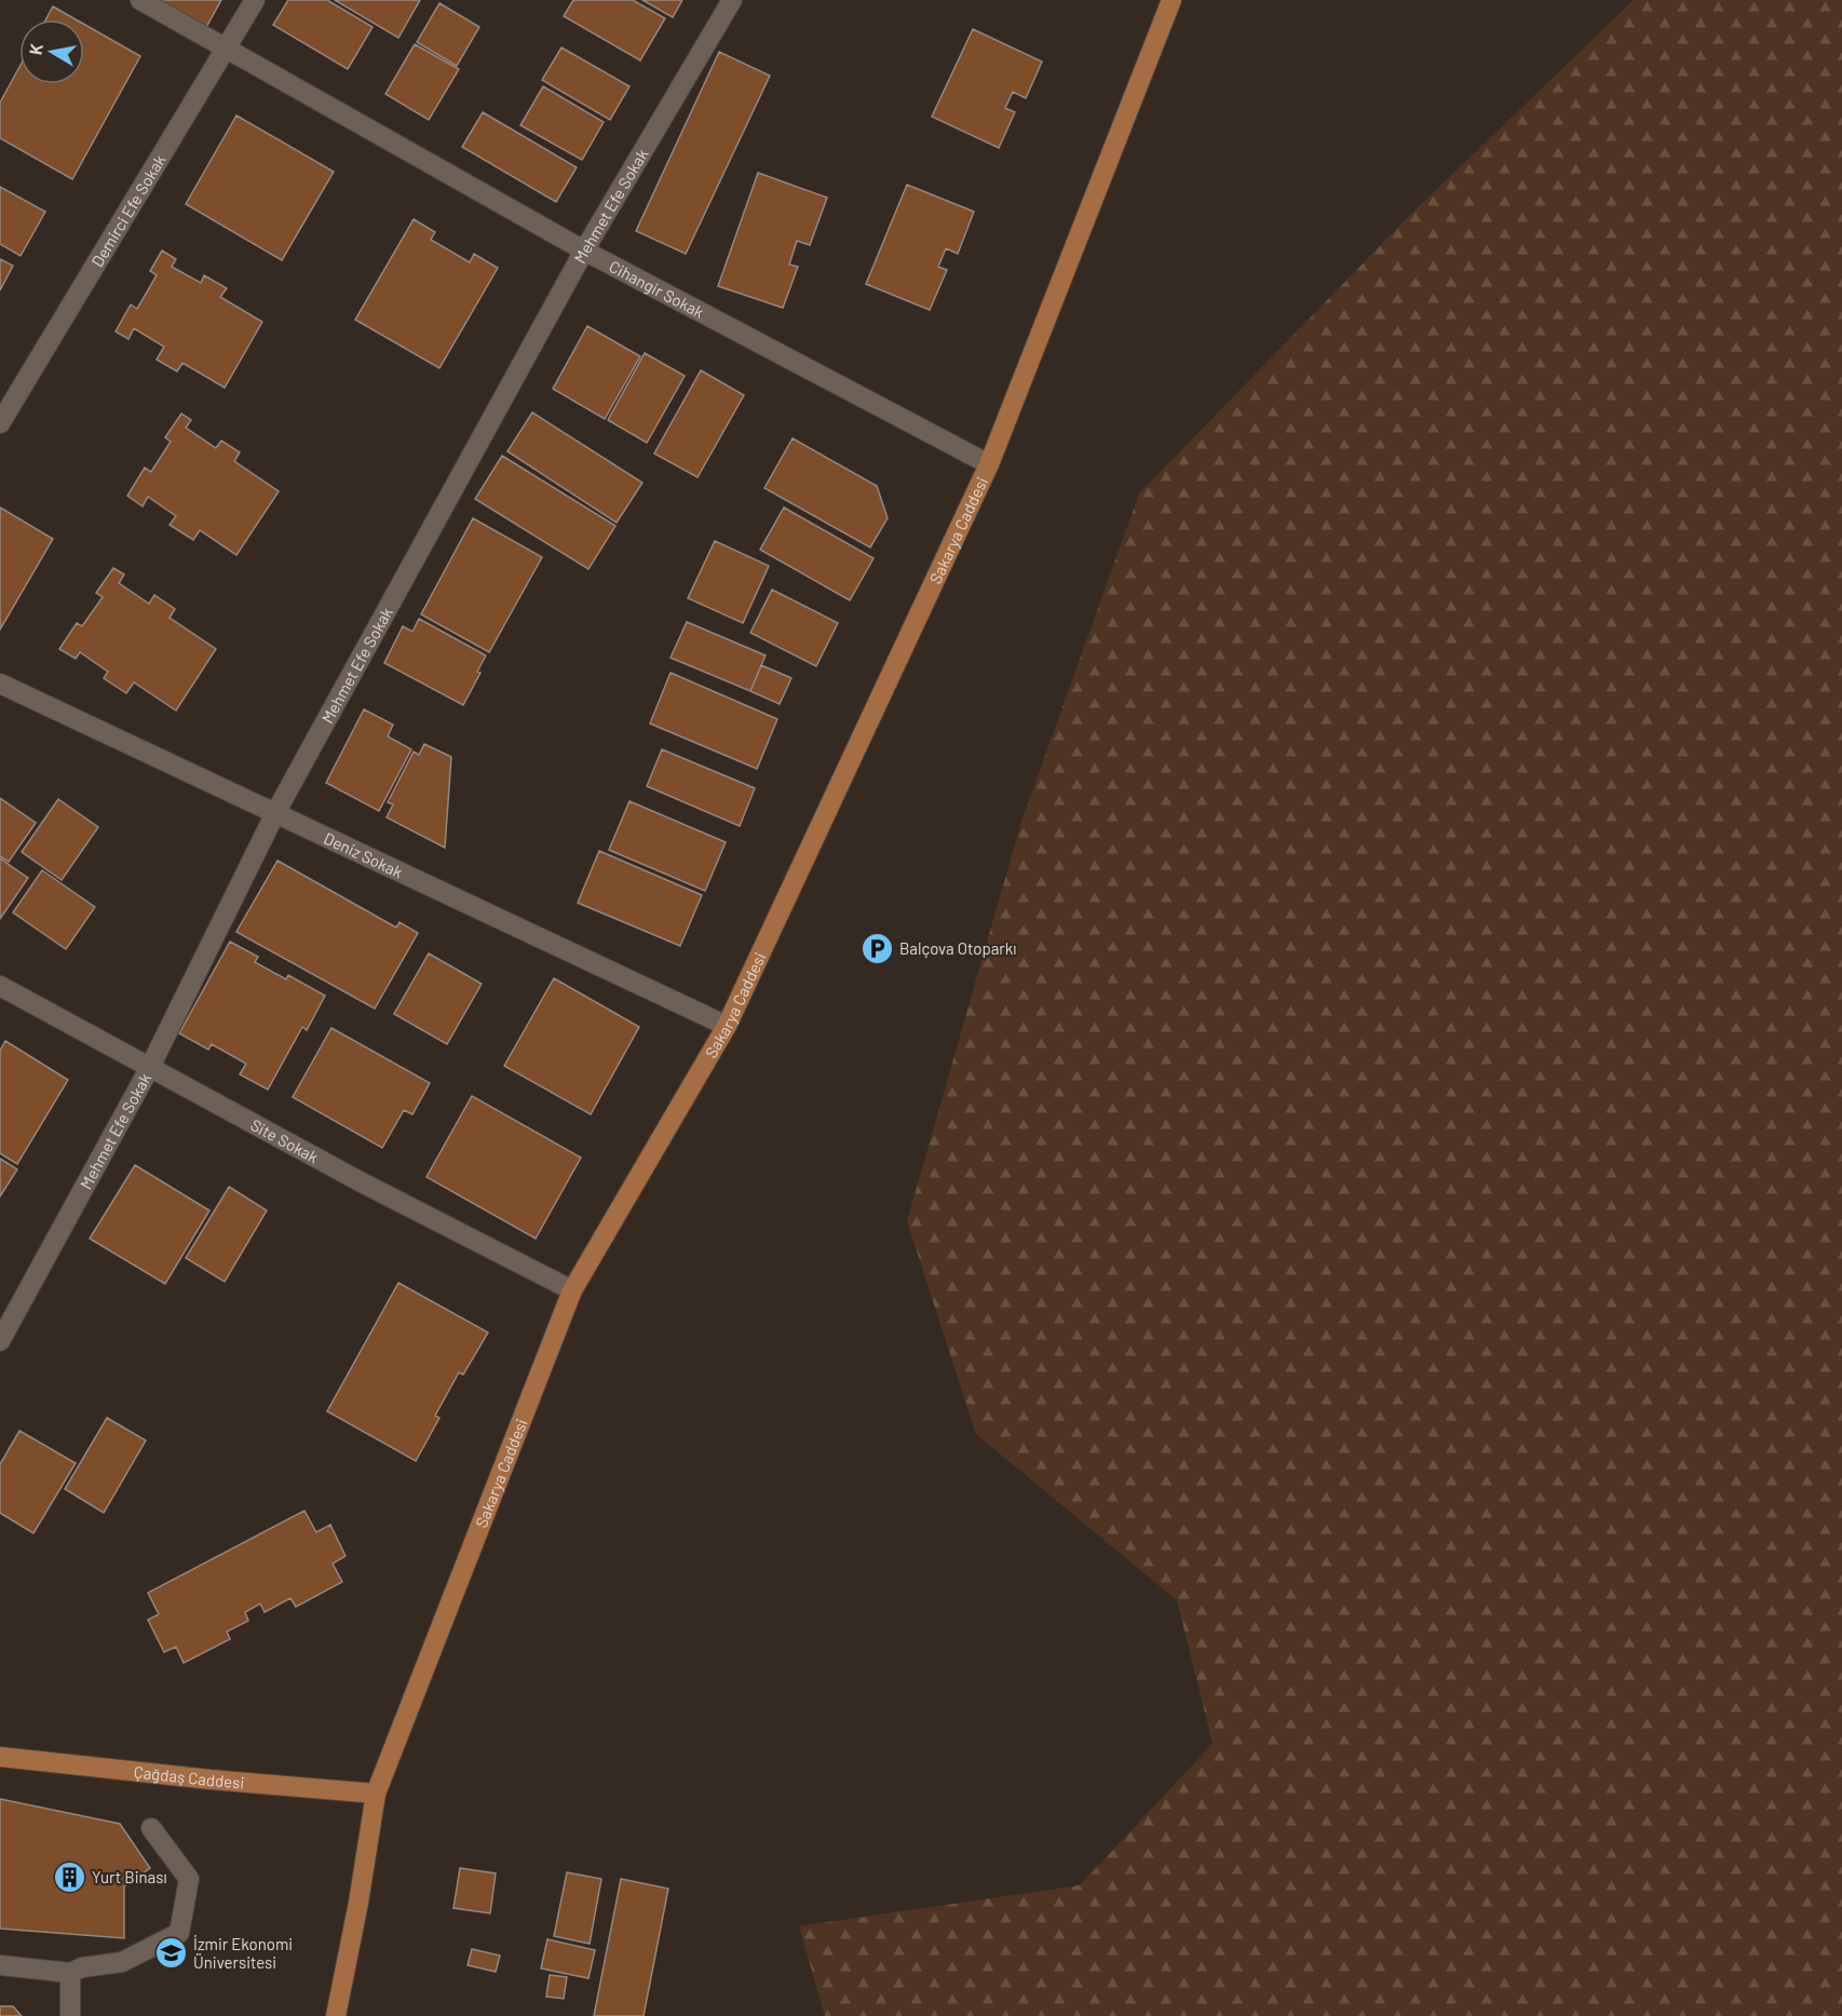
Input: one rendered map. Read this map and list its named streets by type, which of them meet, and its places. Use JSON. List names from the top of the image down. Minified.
{"streets":{"main road":["Sakarya Caddesi","Çağdaş Caddesi"],"street":["Mehmet Efe Sokak","Demirci Efe Sokak","Cihangir Sokak","Deniz Sokak","Site Sokak"]},"crossings":[["Mehmet Efe Sokak","Cihangir Sokak"],["Mehmet Efe Sokak","Deniz Sokak"],["Mehmet Efe Sokak","Site Sokak"],["Demirci Efe Sokak","Cihangir Sokak"],["Cihangir Sokak","Sakarya Caddesi"],["Sakarya Caddesi","Deniz Sokak"],["Sakarya Caddesi","Site Sokak"],["Sakarya Caddesi","Çağdaş Caddesi"]],"places":{"parking":["Balçova Otoparkı"],"building":["Yurt Binası"],"school or university":["İzmir Ekonomi Üniversitesi"]},"north":"left"}
